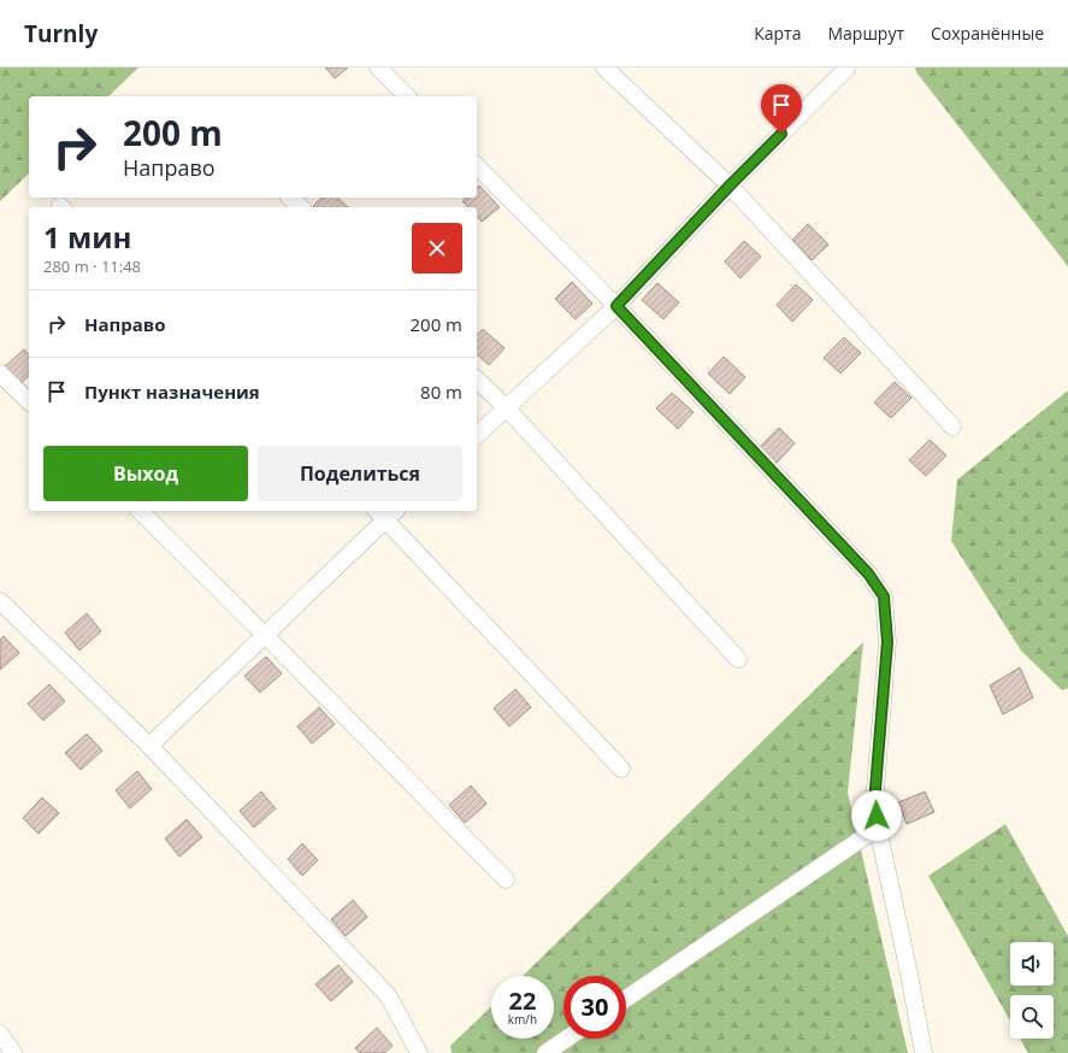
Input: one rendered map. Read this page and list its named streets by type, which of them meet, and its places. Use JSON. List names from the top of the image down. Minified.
{"page":{"header":"Turnly","nav":["Карта","Маршрут","Сохранённые"],"turn":["200 m","Направо"],"heading":["1 мин","280 m · 11:48"],"list":[{"name":"Направо","value":"200 m"},{"name":"Пункт назначения","value":"80 m"}],"buttons":["Выход","Поделиться"],"speed":"22 km/h","limit":"30"}}
